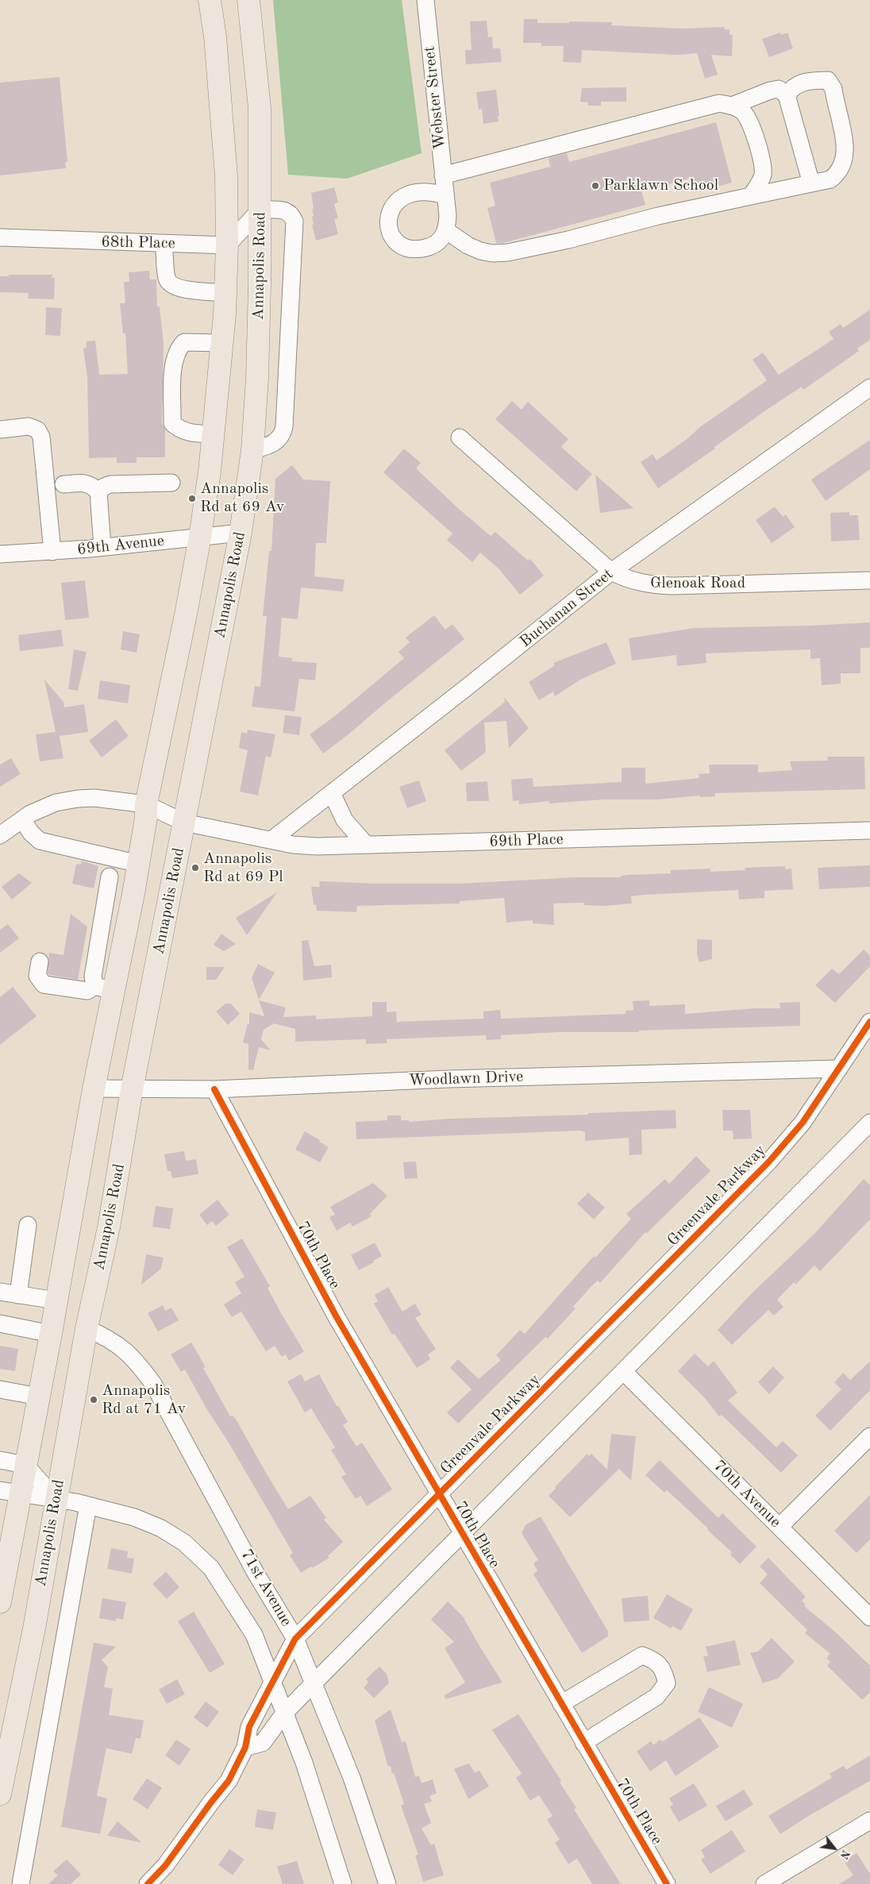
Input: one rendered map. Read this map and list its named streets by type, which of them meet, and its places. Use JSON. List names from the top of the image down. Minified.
{"streets":{"main road":["Annapolis Road"],"street":["Webster Street","68th Place","69th Avenue","Glenoak Road","Buchanan Street","69th Place","Woodlawn Drive","Greenvale Parkway","70th Place","70th Avenue","71st Avenue"]},"crossings":[["68th Place","Annapolis Road"],["Annapolis Road","69th Avenue"],["Annapolis Road","69th Place"],["Annapolis Road","Woodlawn Drive"],["Annapolis Road","71st Avenue"],["Glenoak Road","Buchanan Street"],["Buchanan Street","69th Place"],["Woodlawn Drive","Greenvale Parkway"],["Woodlawn Drive","70th Place"],["Greenvale Parkway","70th Place"],["Greenvale Parkway","71st Avenue"]],"places":["Parklawn School","Annapolis Rd at 69 Av","Annapolis Rd at 69 Pl","Annapolis Rd at 71 Av"],"north":"bottom right"}
